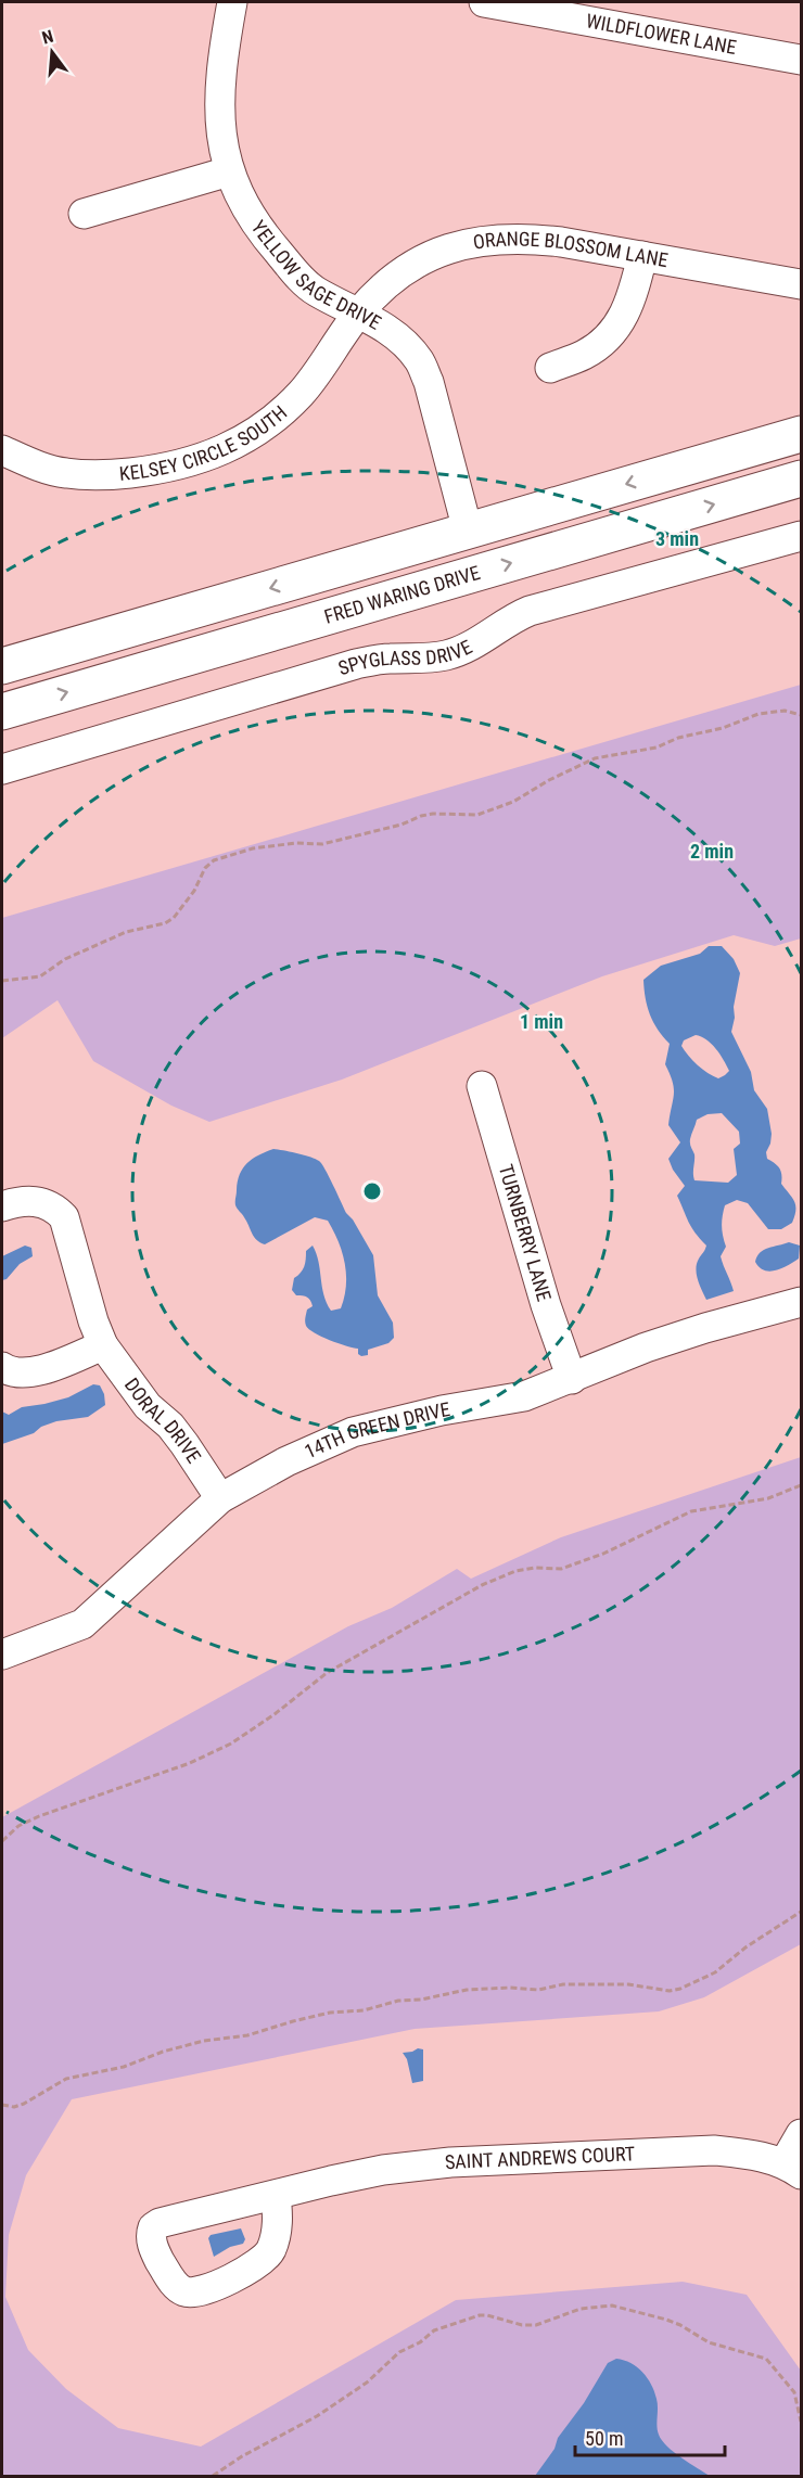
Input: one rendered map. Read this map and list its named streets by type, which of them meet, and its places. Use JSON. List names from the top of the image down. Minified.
{"streets":{"main road":["FRED WARING DRIVE"],"street":["WILDFLOWER LANE","ORANGE BLOSSOM LANE","YELLOW SAGE DRIVE","KELSEY CIRCLE SOUTH","SPYGLASS DRIVE","TURNBERRY LANE","DORAL DRIVE","14TH GREEN DRIVE","SAINT ANDREWS COURT"]},"crossings":[["ORANGE BLOSSOM LANE","YELLOW SAGE DRIVE"],["ORANGE BLOSSOM LANE","KELSEY CIRCLE SOUTH"],["YELLOW SAGE DRIVE","KELSEY CIRCLE SOUTH"],["TURNBERRY LANE","14TH GREEN DRIVE"],["DORAL DRIVE","14TH GREEN DRIVE"]],"scale_bar":"50 m","north":"top","rings":["3 min","2 min","1 min"]}
